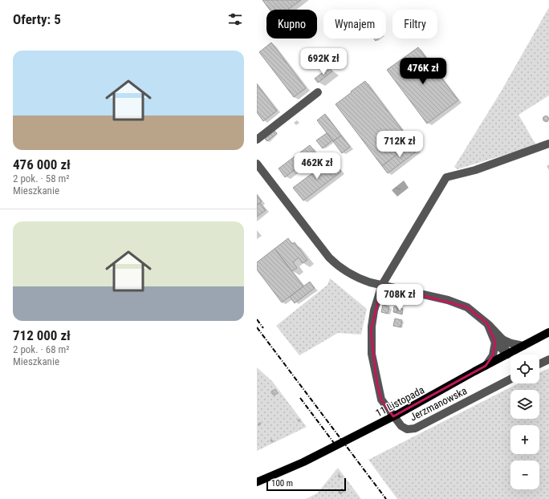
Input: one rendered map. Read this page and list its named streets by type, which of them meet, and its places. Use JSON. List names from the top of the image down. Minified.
{"streets":{"main road":["11 Listopada"],"street":["Jerzmanowska"]},"scale_bar":"100 m","page":{"heading":"Oferty: 5","chip":["Kupno","Wynajem","Filtry"],"list":[{"name":"476 000 zł","note":"2 pok. · 58 m² · Mieszkanie"},{"name":"712 000 zł","note":"2 pok. · 68 m² · Mieszkanie"}],"price":["692K zł","476K zł","712K zł","462K zł","708K zł"],"map_buttons":["+","−"],"scale":"100 m"}}
